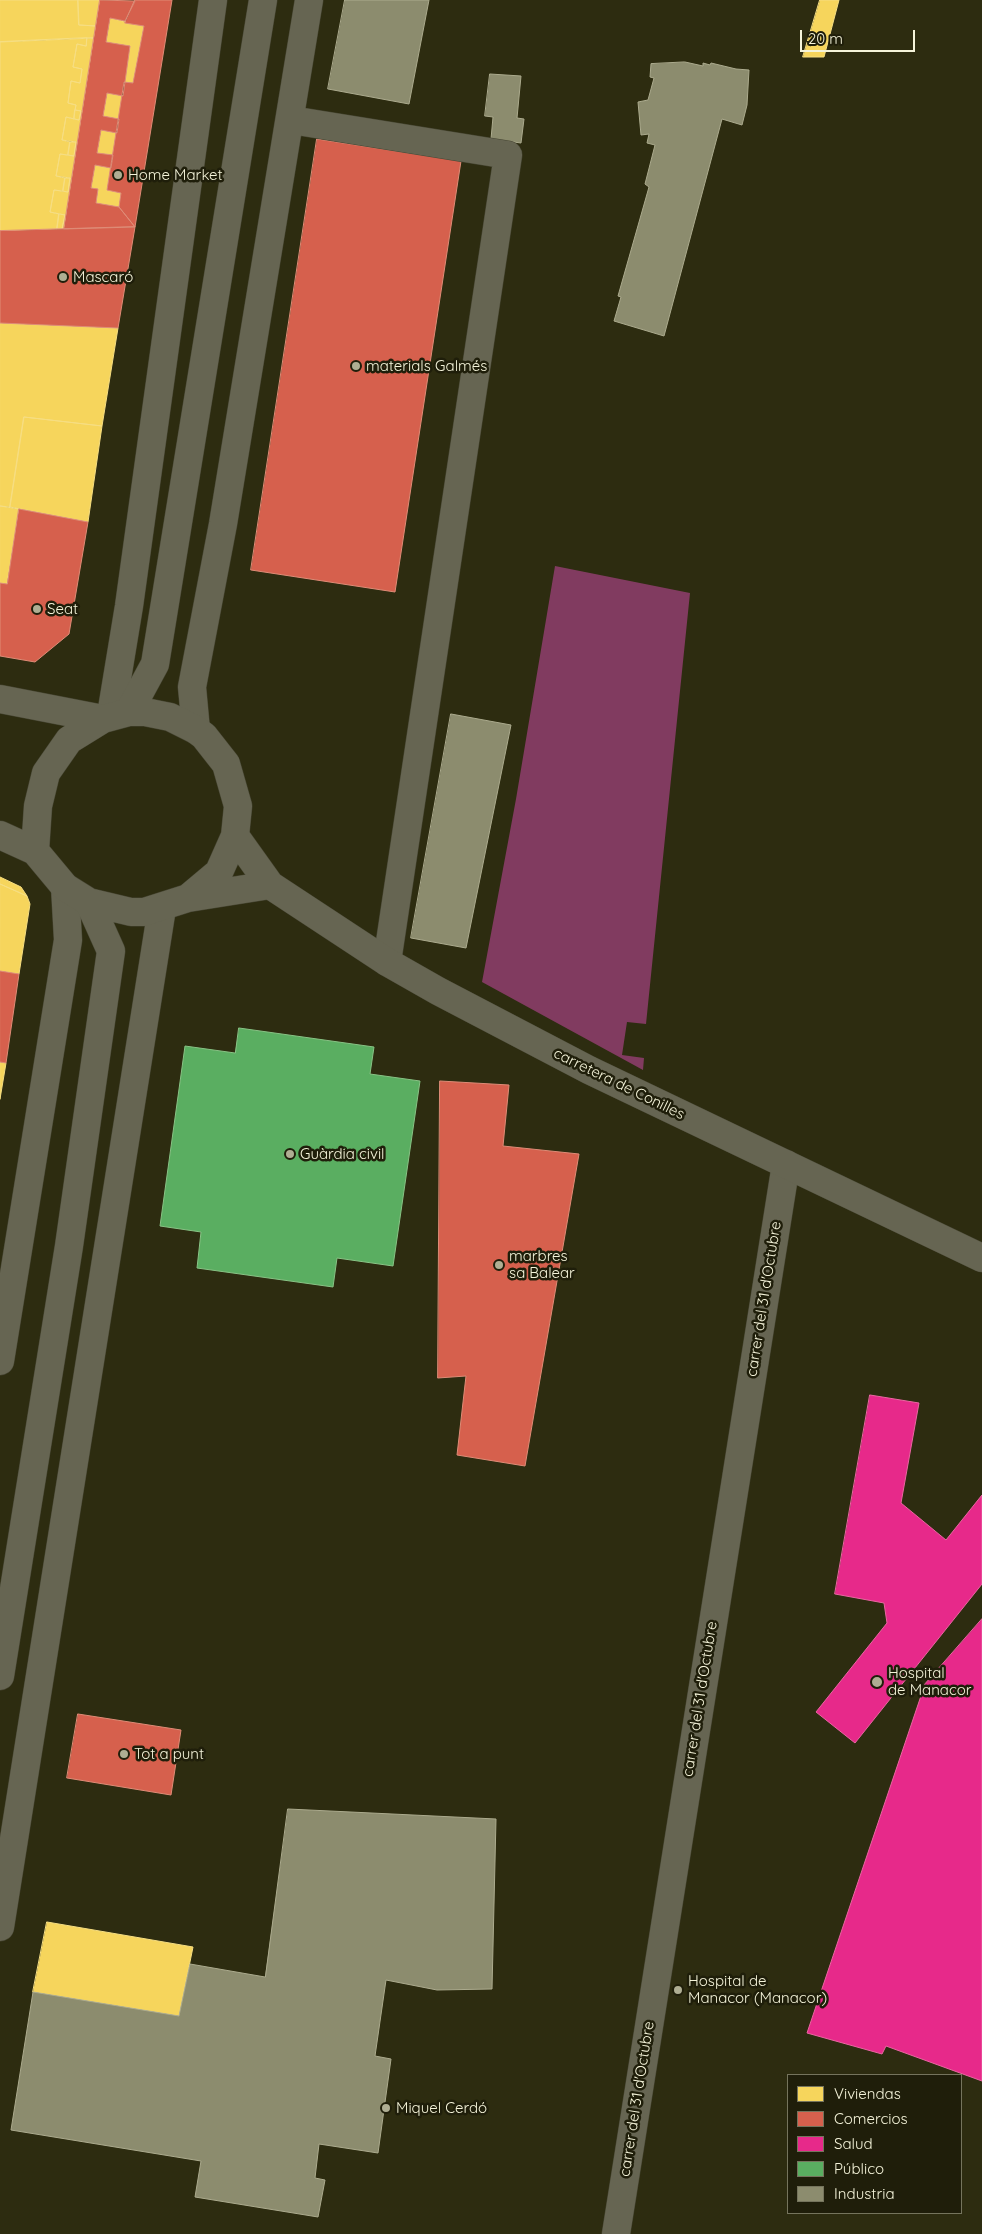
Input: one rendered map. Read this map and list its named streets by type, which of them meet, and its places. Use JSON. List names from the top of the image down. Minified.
{"streets":{"street":["carretera de Conilles","carrer del 31 d'Octubre"]},"crossings":[["carretera de Conilles","carrer del 31 d'Octubre"]],"places":["Home Market","Mascaró","materials Galmés","Seat","Guàrdia civil","marbres sa Balear","Hospital de Manacor","Tot a punt","Hospital de Manacor (Manacor)","Miquel Cerdó"],"legend":["Viviendas","Comercios","Salud","Público","Industria"],"scale_bar":"20 m"}
